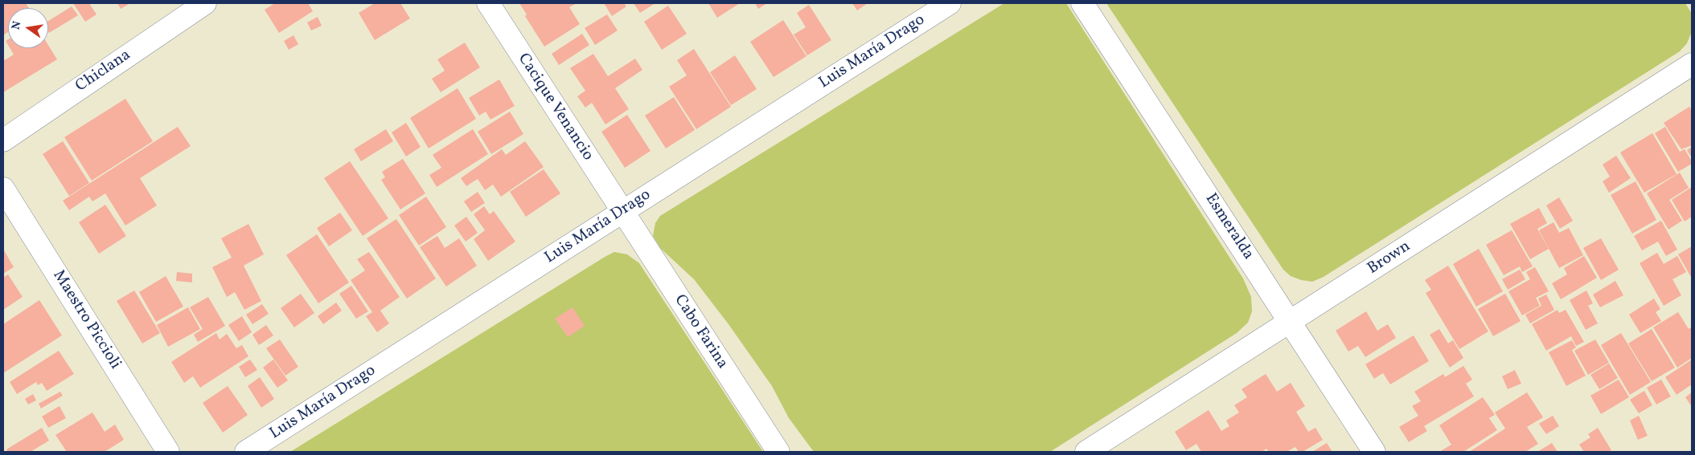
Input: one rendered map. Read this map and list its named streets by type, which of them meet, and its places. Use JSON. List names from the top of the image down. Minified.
{"streets":{"street":["Luis María Drago","Chiclana","Cacique Venancio","Esmeralda","Brown","Maestro Piccioli","Cabo Farina"]},"crossings":[["Luis María Drago","Cacique Venancio"],["Luis María Drago","Cabo Farina"],["Cacique Venancio","Cabo Farina"],["Esmeralda","Brown"]],"north":"left"}
